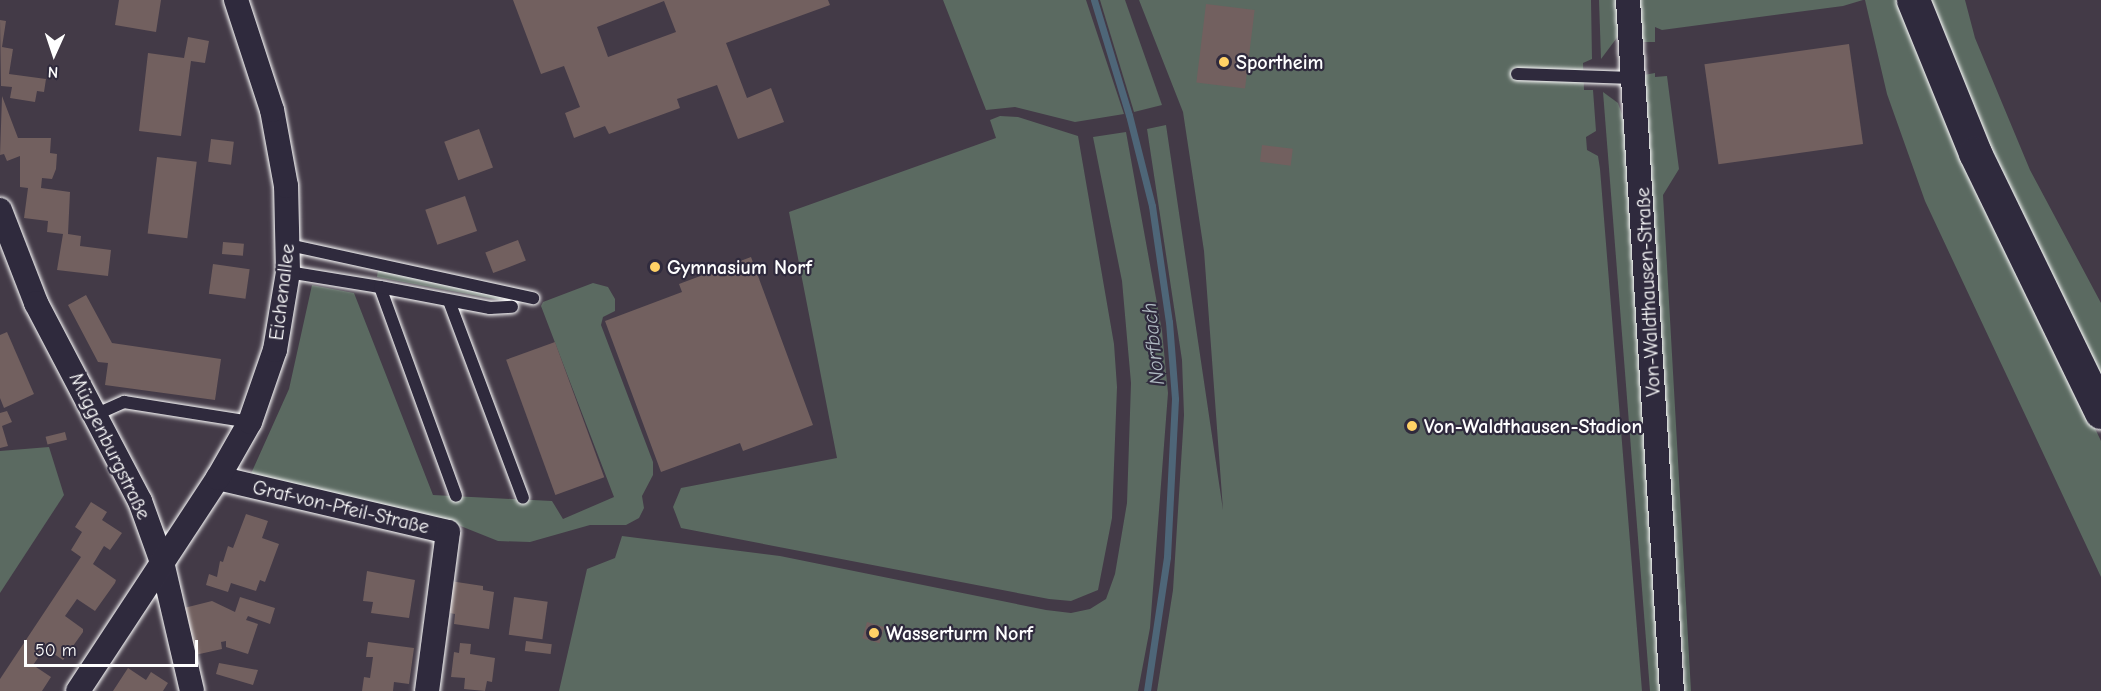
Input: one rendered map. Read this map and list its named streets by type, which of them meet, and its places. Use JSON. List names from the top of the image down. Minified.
{"streets":{"street":["Eichenallee","Von-Waldthausen-Straße","Müggenburgstraße","Graf-von-Pfeil-Straße"]},"crossings":[["Eichenallee","Müggenburgstraße"],["Eichenallee","Graf-von-Pfeil-Straße"]],"water":["Norfbach"],"places":["Sportheim","Gymnasium Norf","Von-Waldthausen-Stadion","Wasserturm Norf"],"scale_bar":"50 m","north":"bottom"}
